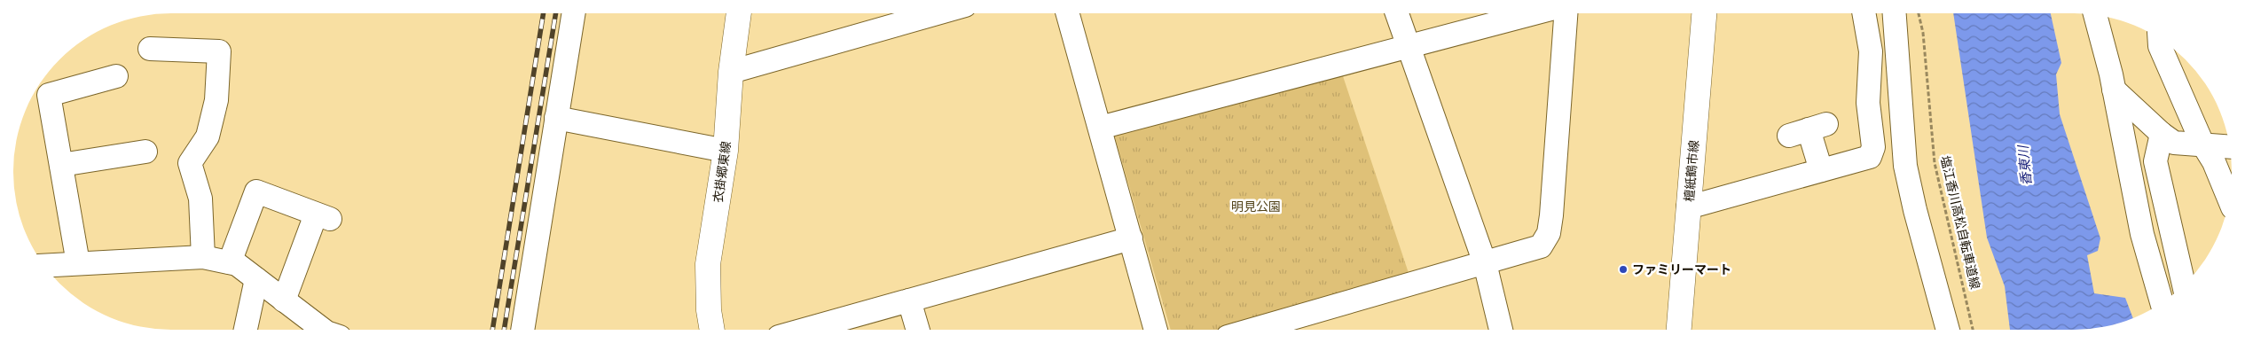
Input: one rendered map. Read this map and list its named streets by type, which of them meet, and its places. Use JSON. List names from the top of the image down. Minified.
{"streets":{"main road":["檀紙鶴市線","衣掛郷東線"],"path":["塩江香川高松自転車道線"]},"water":["香東川"],"parks":["明見公園"],"places":["ファミリーマート"]}
